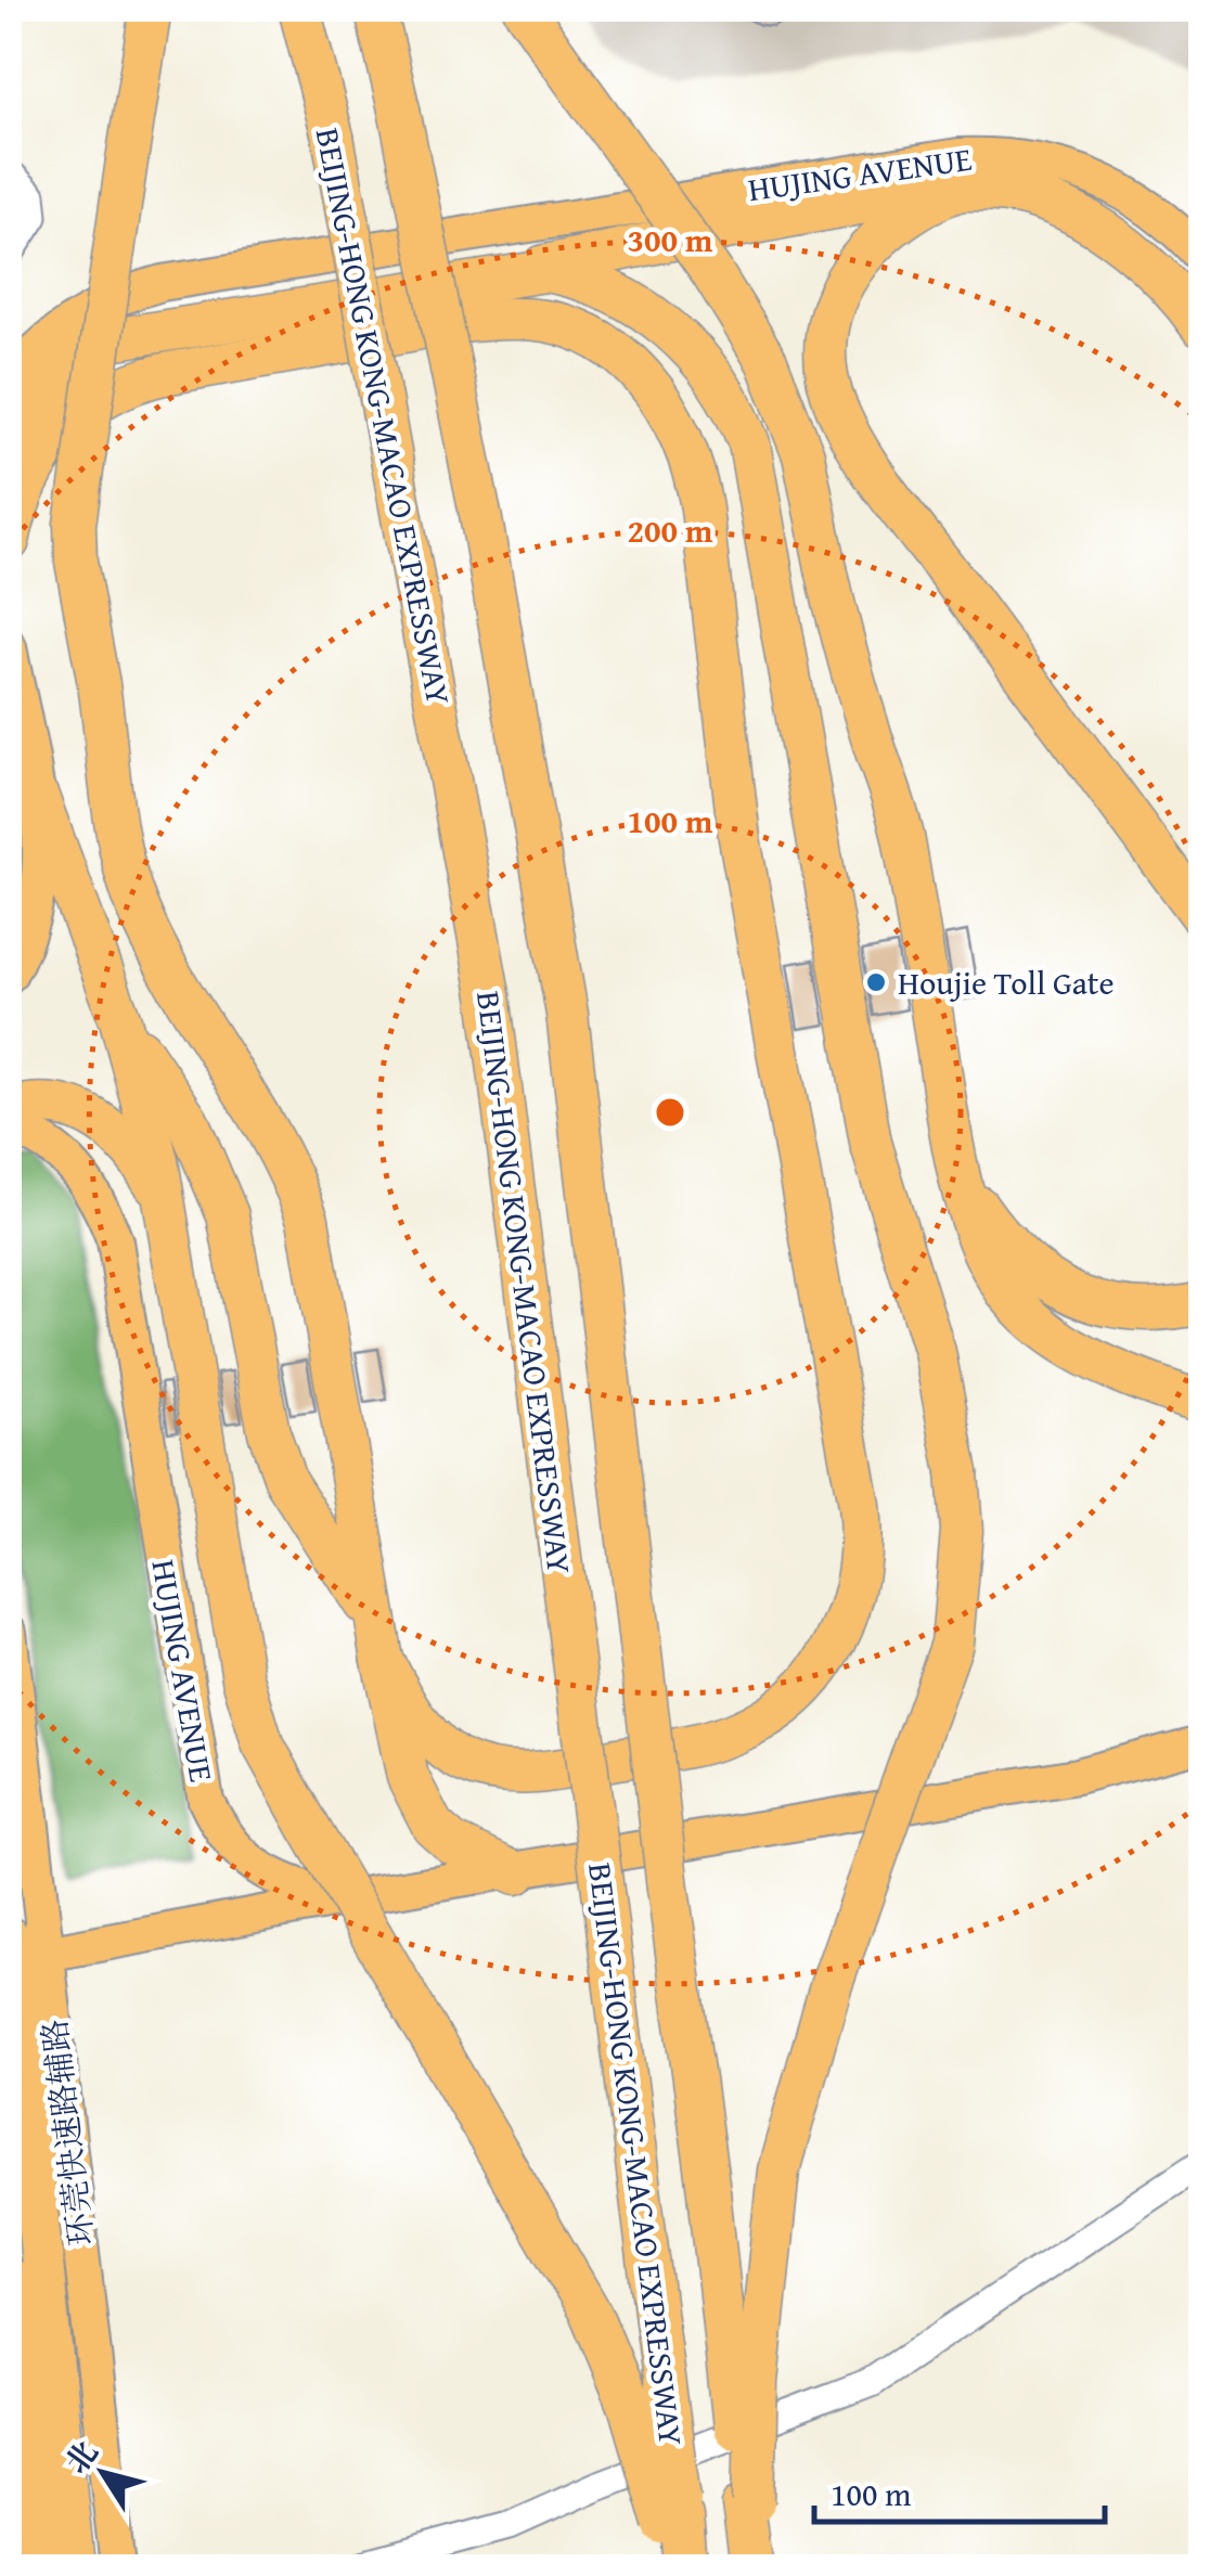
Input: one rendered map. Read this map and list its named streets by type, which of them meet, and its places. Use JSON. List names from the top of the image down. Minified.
{"streets":{"highway":["BEIJING-HONG KONG-MACAO EXPRESSWAY"],"main road":["HUJING AVENUE","环莞快速路辅路"]},"places":["Houjie Toll Gate"],"scale_bar":"100 m","north":"top left","rings":["300 m","200 m","100 m"]}
